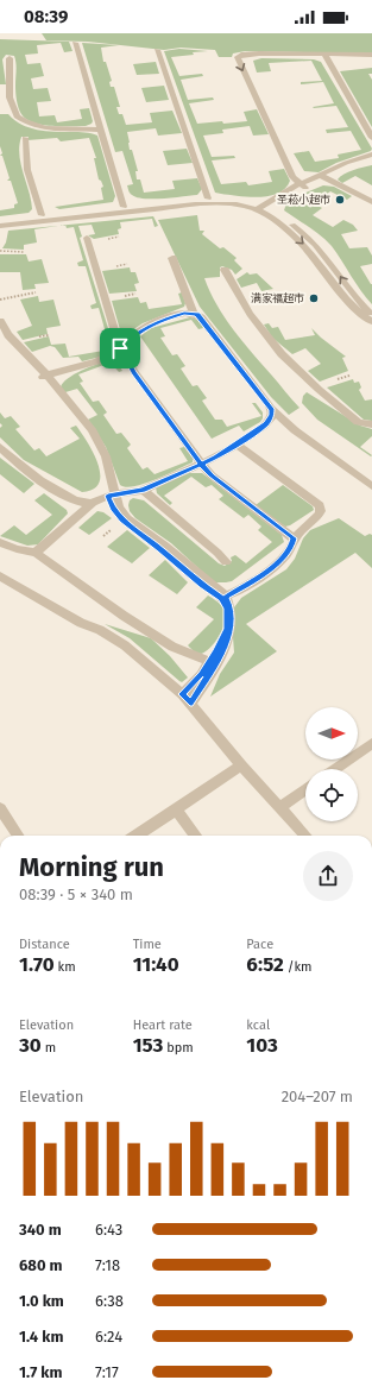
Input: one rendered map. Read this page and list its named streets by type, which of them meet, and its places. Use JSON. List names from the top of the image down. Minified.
{"places":["圣菘小超市","满家福超市"],"north":"right","page":{"status":"08:39","heading":["Morning run","08:39 · 5 × 340 m"],"stats":[["Distance","1.70 km"],["Time","11:40"],["Pace","6:52 /km"],["Elevation","30 m"],["Heart rate","153 bpm"],["kcal","103"]],"chart":["Elevation","204–207 m"],"list":[{"name":"340 m","note":"6:43"},{"name":"680 m","note":"7:18"},{"name":"1.0 km","note":"6:38"},{"name":"1.4 km","note":"6:24"},{"name":"1.7 km","note":"7:17"}]}}
